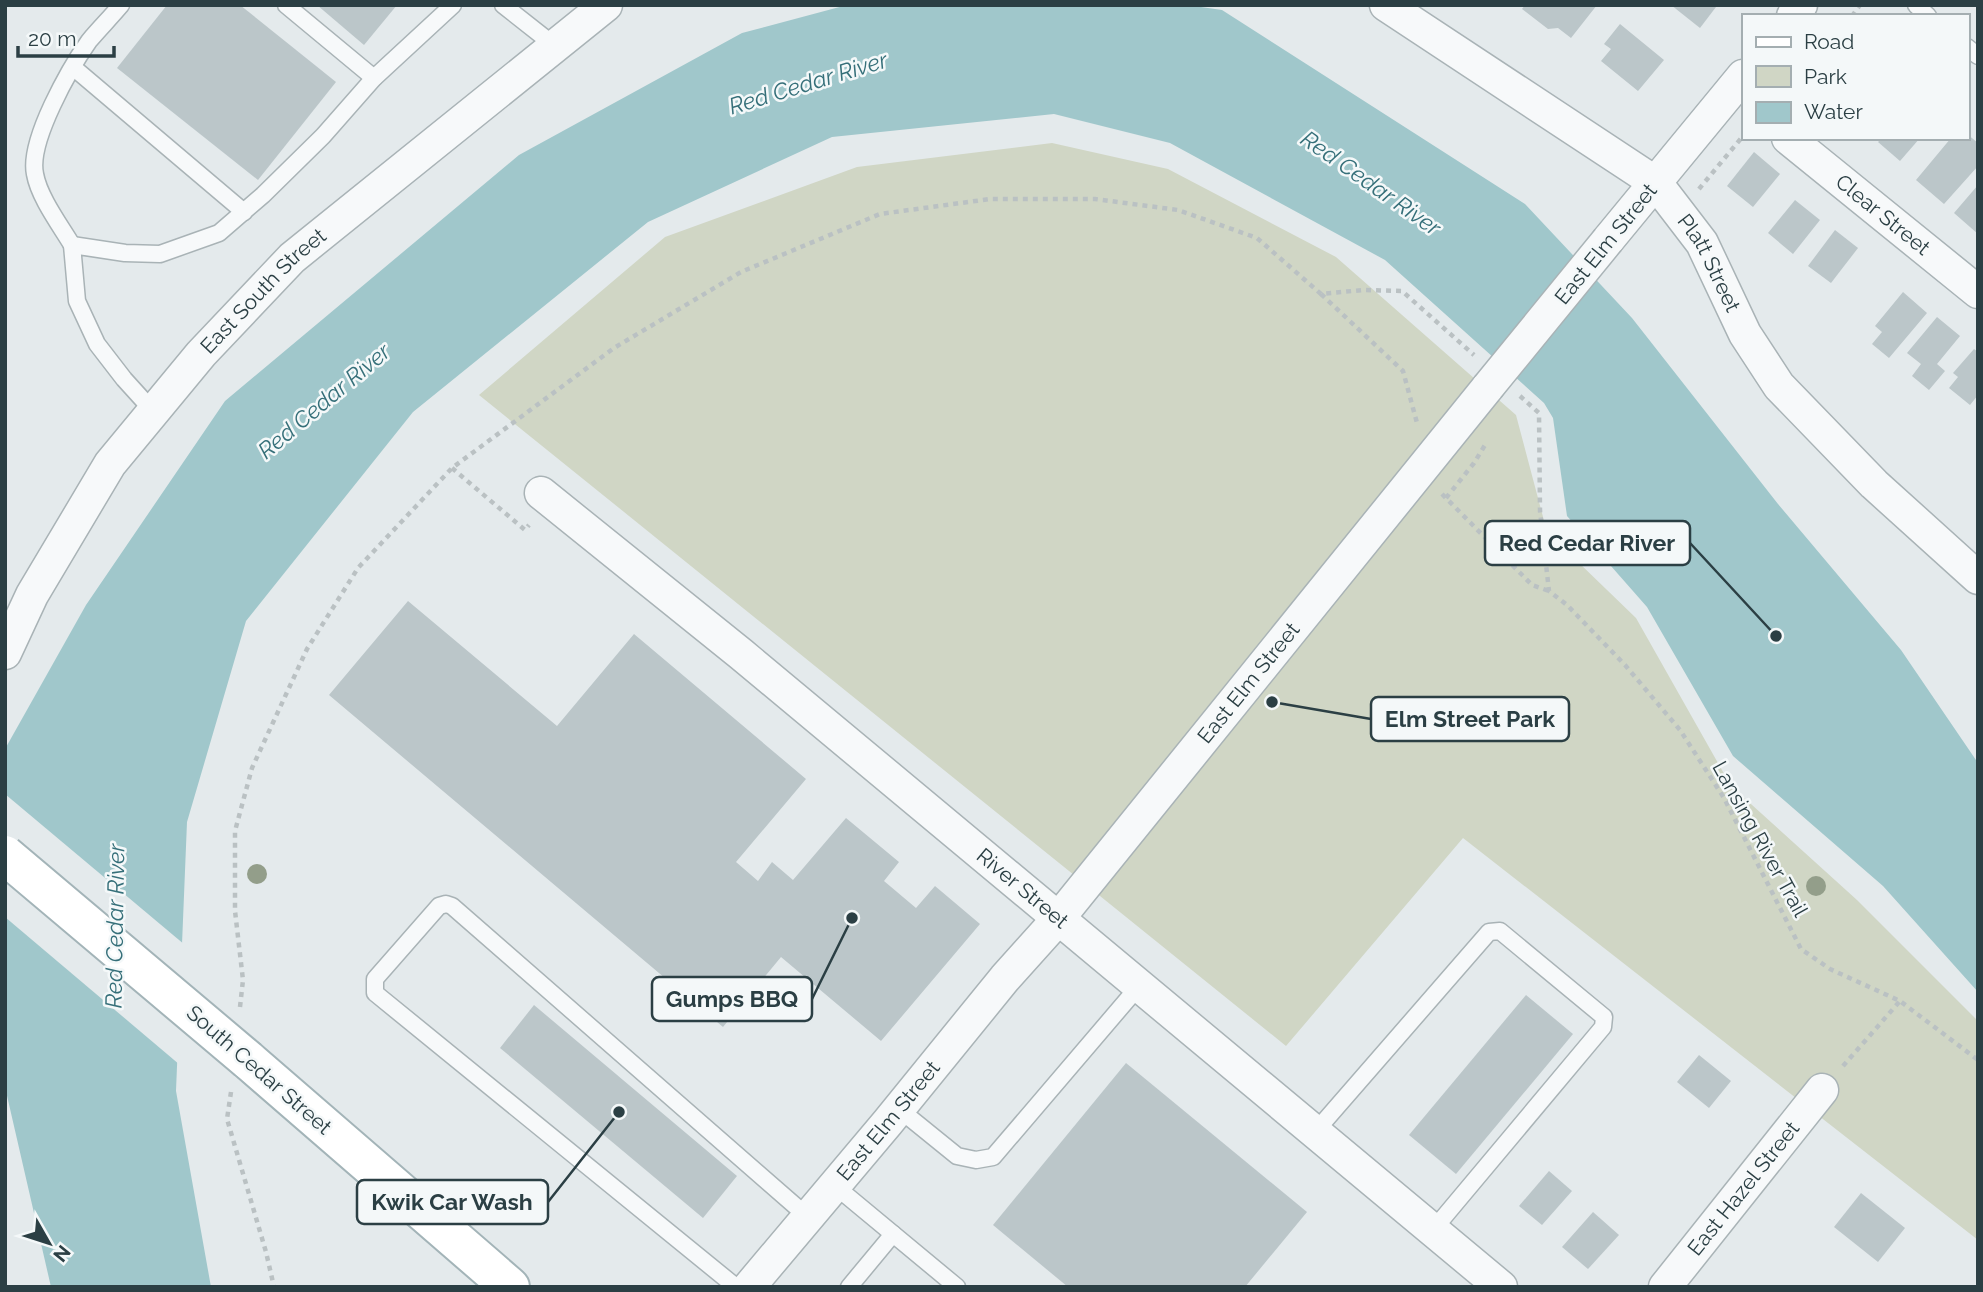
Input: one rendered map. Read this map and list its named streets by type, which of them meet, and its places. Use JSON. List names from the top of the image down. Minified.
{"streets":{"main road":["South Cedar Street"],"street":["Clear Street","East Elm Street","Platt Street","East South Street","River Street","East Hazel Street"],"path":["Lansing River Trail"]},"crossings":[["East Elm Street","Platt Street"],["East Elm Street","River Street"]],"water":["Red Cedar River"],"places":["Red Cedar River","Elm Street Park","Gumps BBQ","Kwik Car Wash"],"legend":["Road","Park","Water"],"scale_bar":"20 m","north":"bottom right"}
